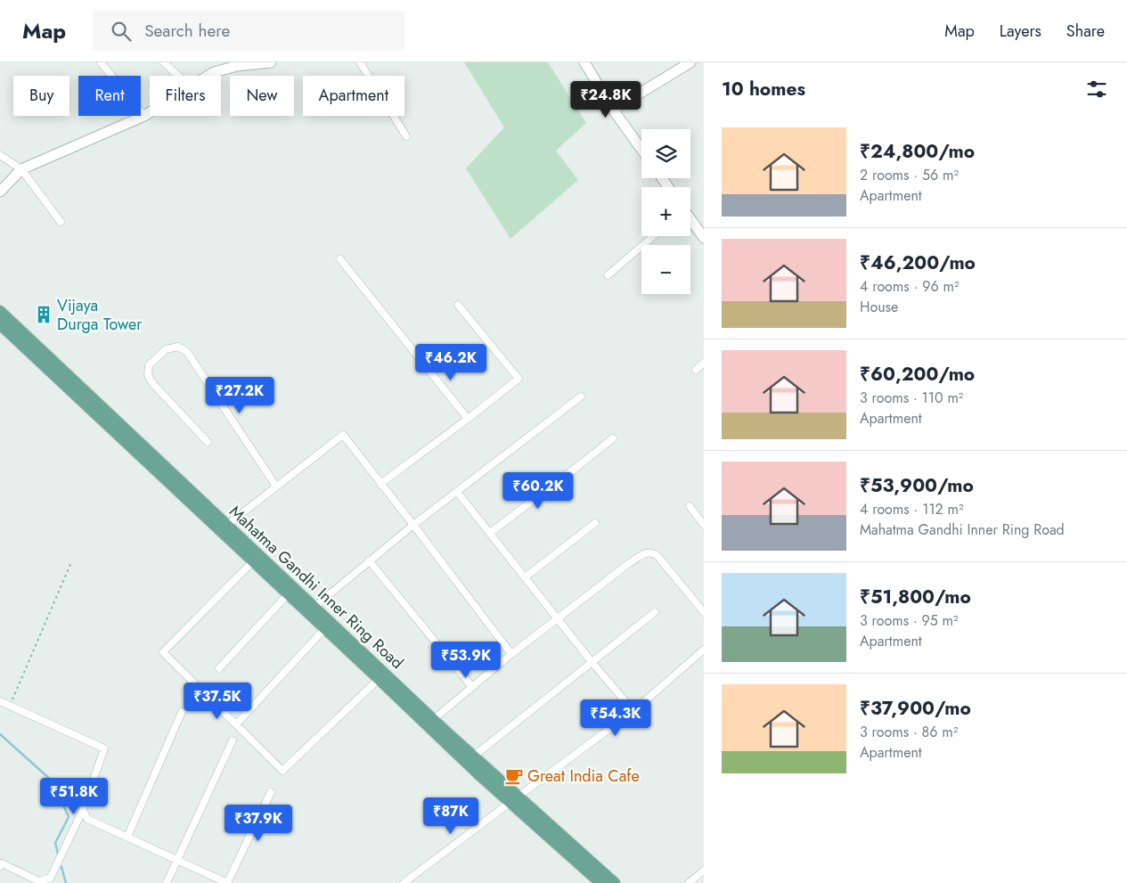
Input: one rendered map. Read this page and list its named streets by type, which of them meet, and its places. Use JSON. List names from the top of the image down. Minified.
{"streets":{"main road":["Mahatma Gandhi Inner Ring Road"]},"places":{"building":["Vijaya Durga Tower"],"cafe":["Great India Cafe"]},"page":{"header":"Map","search":"Search here","nav":["Map","Layers","Share"],"heading":"10 homes","chip":["Buy","Rent","Filters","New","Apartment"],"price":["₹24.8K","₹46.2K","₹27.2K","₹60.2K","₹53.9K","₹37.5K","₹54.3K","₹51.8K","₹87K","₹37.9K"],"list":[{"name":"₹24,800/mo","note":"2 rooms · 56 m² · Apartment"},{"name":"₹46,200/mo","note":"4 rooms · 96 m² · House"},{"name":"₹60,200/mo","note":"3 rooms · 110 m² · Apartment"},{"name":"₹53,900/mo","note":"4 rooms · 112 m² · Mahatma Gandhi Inner Ring Road"},{"name":"₹51,800/mo","note":"3 rooms · 95 m² · Apartment"},{"name":"₹37,900/mo","note":"3 rooms · 86 m² · Apartment"}],"map_buttons":["+","−"]}}
